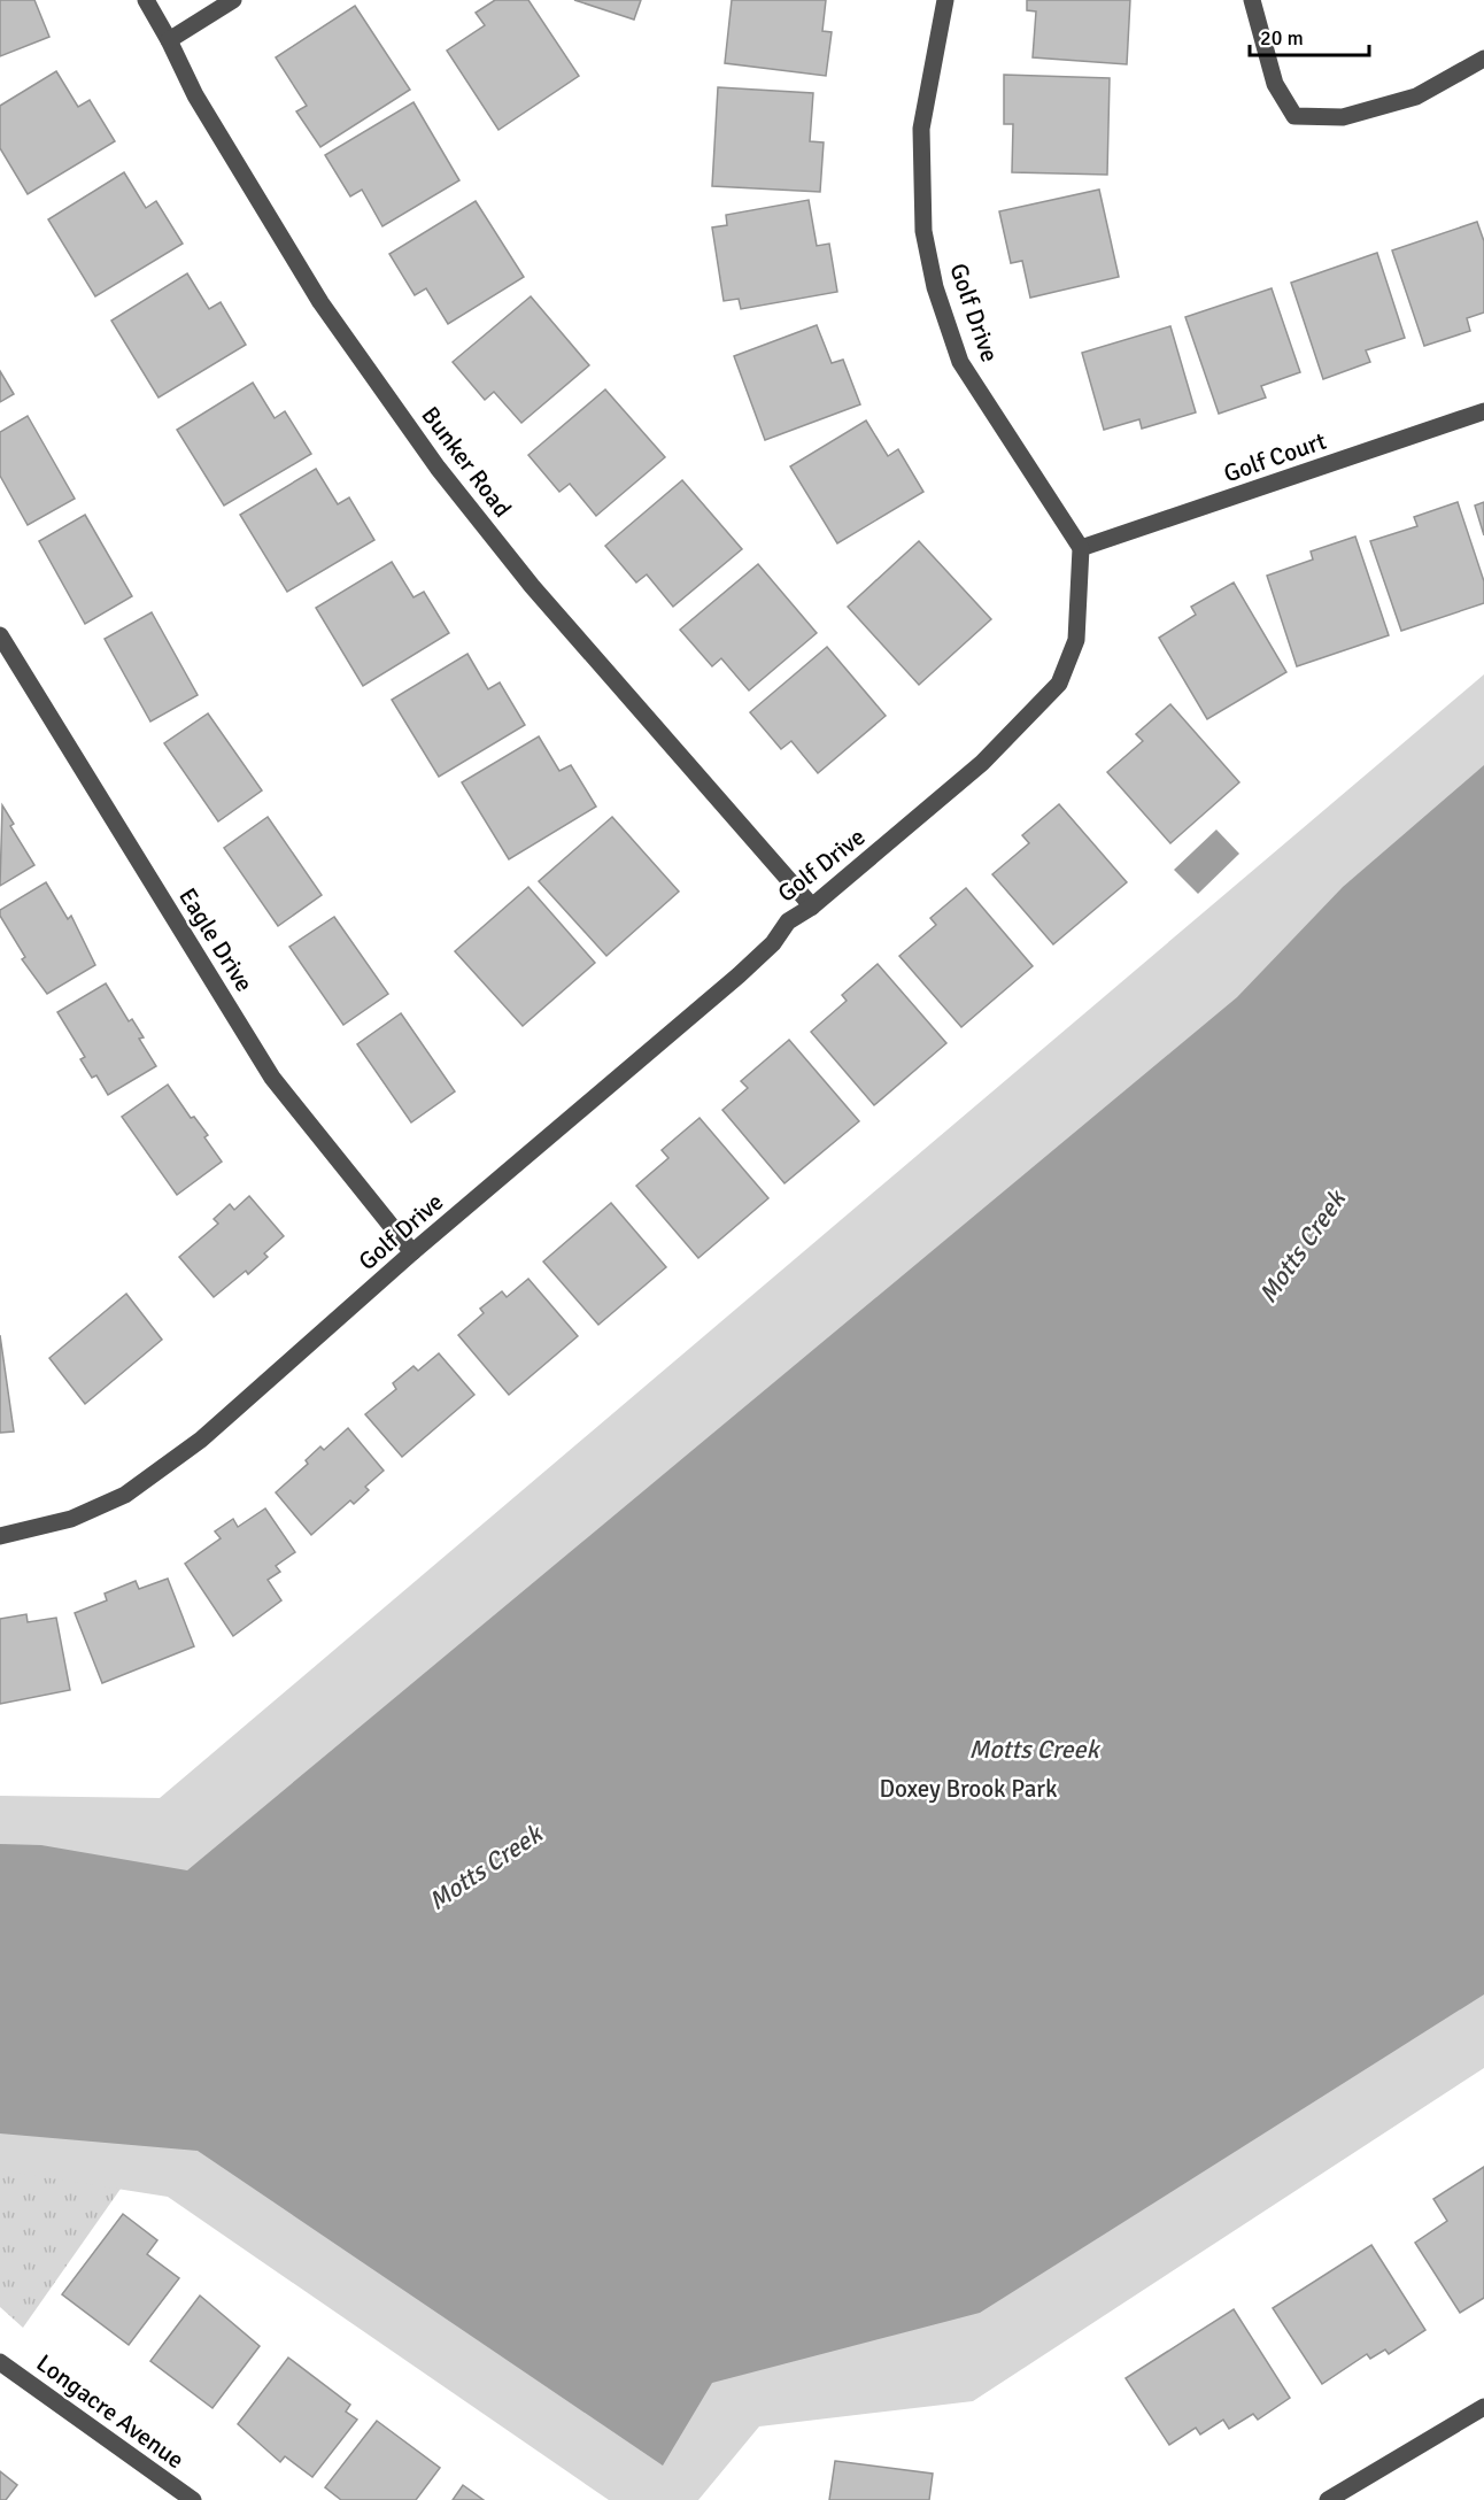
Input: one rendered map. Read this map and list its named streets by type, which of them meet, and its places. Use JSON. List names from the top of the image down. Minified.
{"streets":{"street":["Golf Drive","Golf Court","Bunker Road","Eagle Drive","Longacre Avenue"]},"crossings":[["Golf Drive","Golf Court"],["Golf Drive","Bunker Road"],["Golf Drive","Eagle Drive"]],"water":["Motts Creek"],"parks":["Doxey Brook Park"],"scale_bar":"20 m"}
